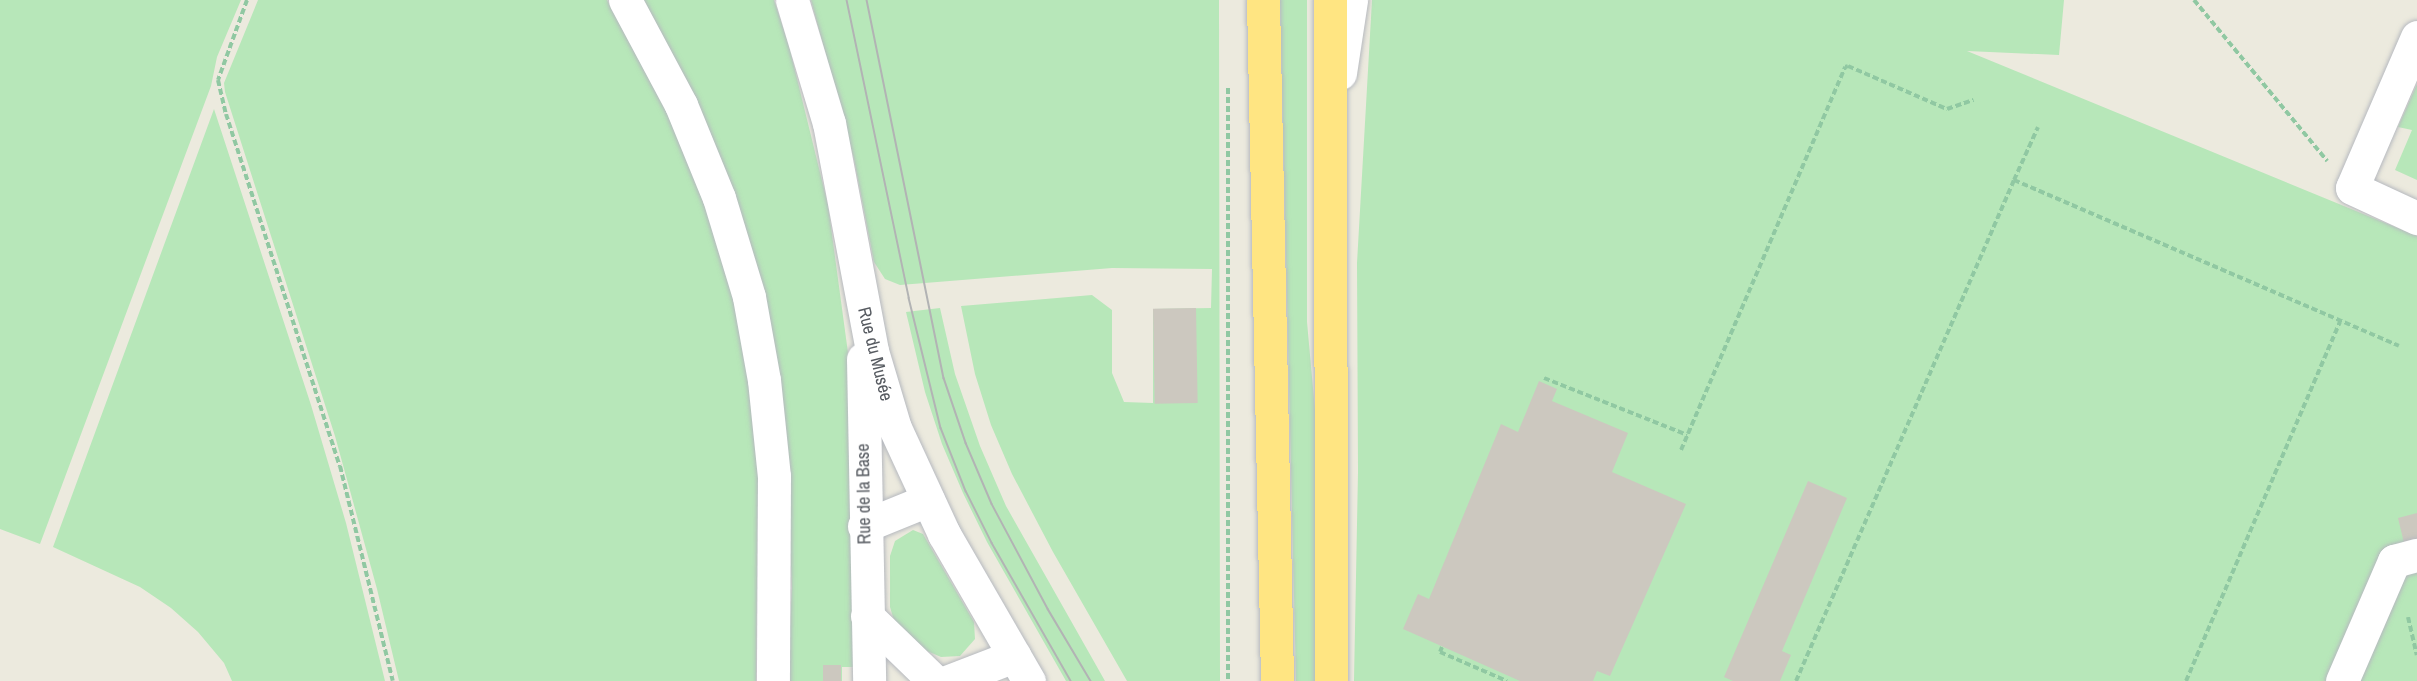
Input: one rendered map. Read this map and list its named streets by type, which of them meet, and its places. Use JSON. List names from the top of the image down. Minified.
{"streets":{"street":["Rue du Musée","Rue de la Base"]},"crossings":[["Rue du Musée","Rue de la Base"]]}
